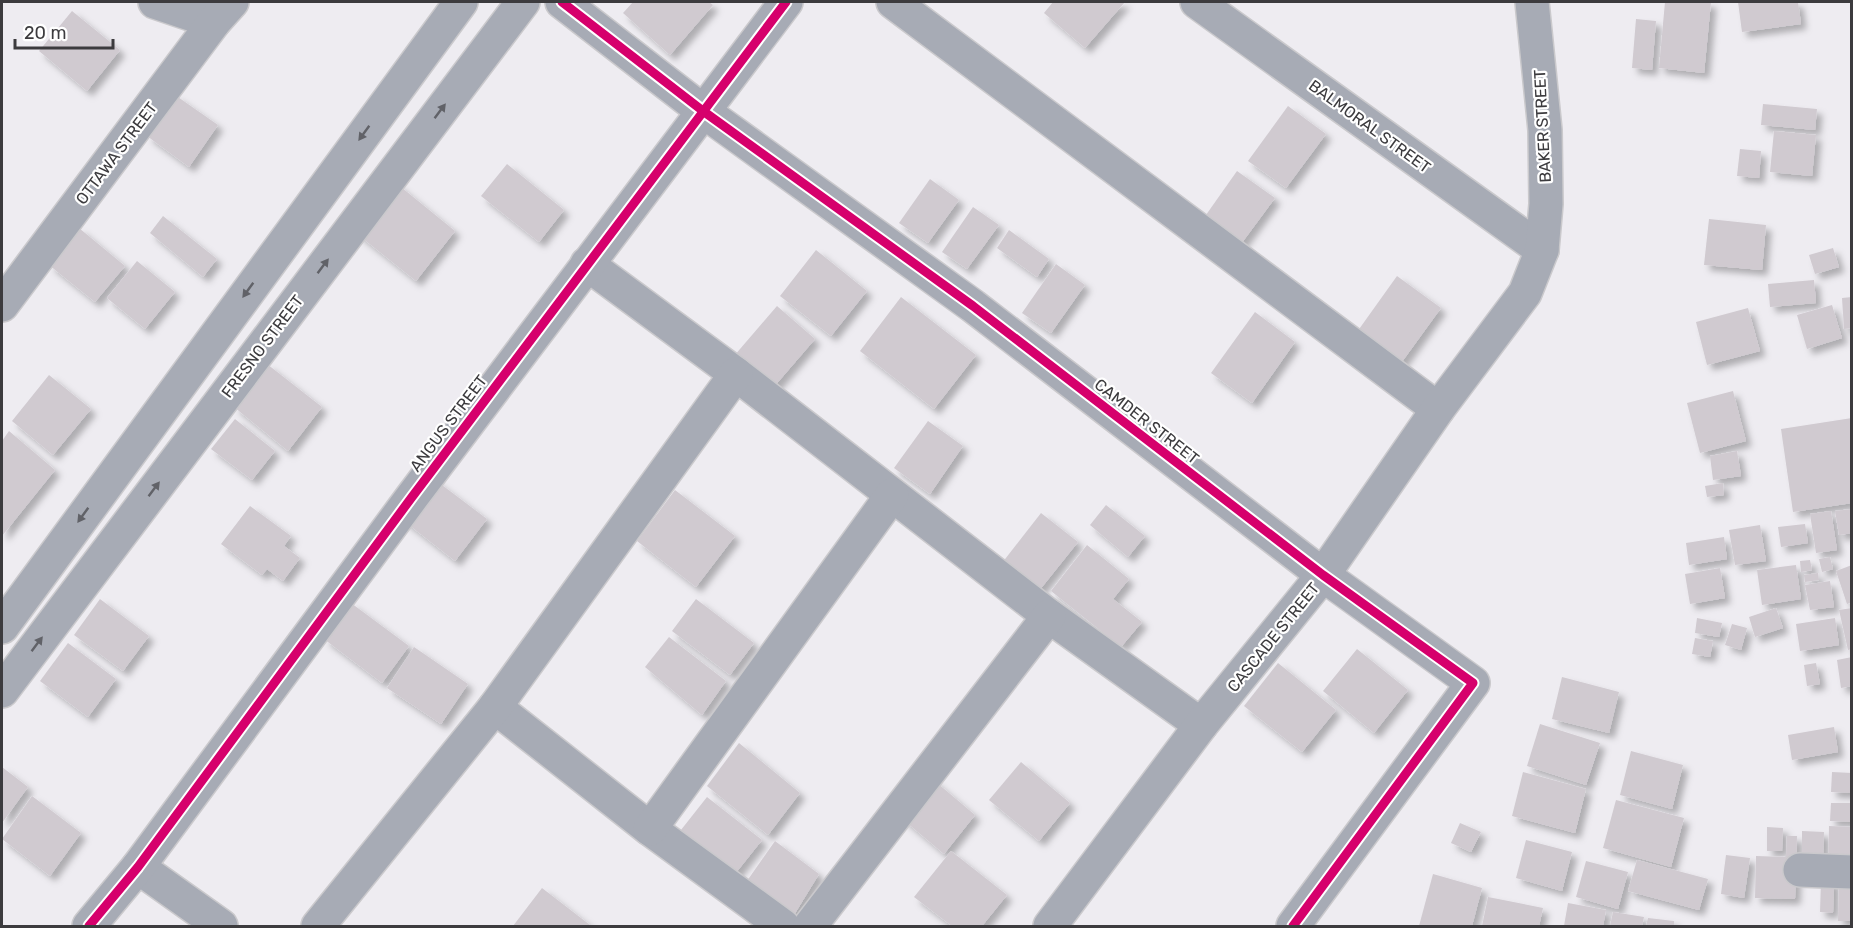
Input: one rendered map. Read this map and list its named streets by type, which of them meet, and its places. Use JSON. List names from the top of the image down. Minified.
{"streets":{"street":["BALMORAL STREET","BAKER STREET","OTTAWA STREET","FRESNO STREET","CAMDER STREET","ANGUS STREET","CASCADE STREET"]},"crossings":[["BALMORAL STREET","BAKER STREET"],["BALMORAL STREET","CASCADE STREET"],["BAKER STREET","CASCADE STREET"],["CAMDER STREET","ANGUS STREET"],["CAMDER STREET","CASCADE STREET"]],"scale_bar":"20 m"}
